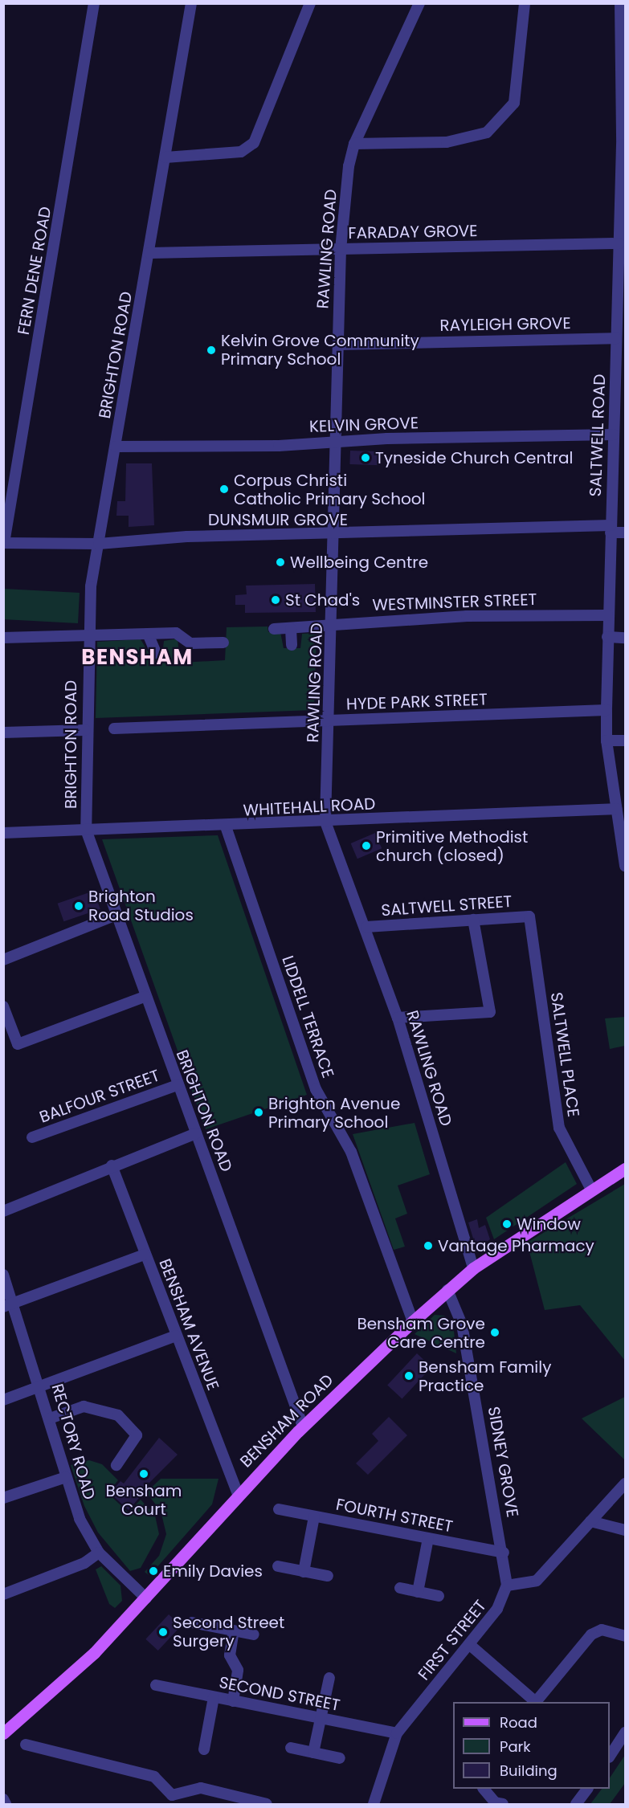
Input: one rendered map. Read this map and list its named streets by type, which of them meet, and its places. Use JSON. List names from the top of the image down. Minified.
{"streets":{"main road":["BENSHAM ROAD"],"street":["FARADAY GROVE","RAWLING ROAD","FERN DENE ROAD","RAYLEIGH GROVE","BRIGHTON ROAD","KELVIN GROVE","SALTWELL ROAD","DUNSMUIR GROVE","WESTMINSTER STREET","HYDE PARK STREET","WHITEHALL ROAD","SALTWELL STREET","LIDDELL TERRACE","SALTWELL PLACE","BALFOUR STREET","BENSHAM AVENUE","RECTORY ROAD","SIDNEY GROVE","FOURTH STREET","FIRST STREET","SECOND STREET"]},"crossings":[["FARADAY GROVE","RAWLING ROAD"],["FARADAY GROVE","BRIGHTON ROAD"],["FARADAY GROVE","SALTWELL ROAD"],["RAWLING ROAD","RAYLEIGH GROVE"],["RAWLING ROAD","KELVIN GROVE"],["RAWLING ROAD","DUNSMUIR GROVE"],["RAWLING ROAD","WESTMINSTER STREET"],["RAWLING ROAD","HYDE PARK STREET"],["RAWLING ROAD","WHITEHALL ROAD"],["RAWLING ROAD","SALTWELL STREET"],["RAWLING ROAD","BENSHAM ROAD"],["FERN DENE ROAD","DUNSMUIR GROVE"],["RAYLEIGH GROVE","SALTWELL ROAD"],["BRIGHTON ROAD","KELVIN GROVE"],["BRIGHTON ROAD","DUNSMUIR GROVE"],["BRIGHTON ROAD","WHITEHALL ROAD"],["BRIGHTON ROAD","BALFOUR STREET"],["BRIGHTON ROAD","BENSHAM ROAD"],["KELVIN GROVE","SALTWELL ROAD"],["SALTWELL ROAD","DUNSMUIR GROVE"],["SALTWELL ROAD","WESTMINSTER STREET"],["SALTWELL ROAD","HYDE PARK STREET"],["SALTWELL ROAD","WHITEHALL ROAD"],["WHITEHALL ROAD","LIDDELL TERRACE"],["SALTWELL STREET","SALTWELL PLACE"],["LIDDELL TERRACE","BENSHAM ROAD"],["SALTWELL PLACE","BENSHAM ROAD"],["BENSHAM AVENUE","BENSHAM ROAD"],["BENSHAM ROAD","RECTORY ROAD"],["BENSHAM ROAD","SIDNEY GROVE"],["SIDNEY GROVE","FOURTH STREET"],["SIDNEY GROVE","FIRST STREET"],["FIRST STREET","SECOND STREET"]],"districts":["BENSHAM"],"places":["Kelvin Grove Community Primary School","Tyneside Church Central","Corpus Christi Catholic Primary School","Wellbeing Centre","St Chad's","Primitive Methodist church (closed)","Brighton Road Studios","Brighton Avenue Primary School","Window","Vantage Pharmacy","Bensham Grove Care Centre","Bensham Family Practice","Bensham Court","Emily Davies","Second Street Surgery"],"legend":["Road","Park","Building"]}
